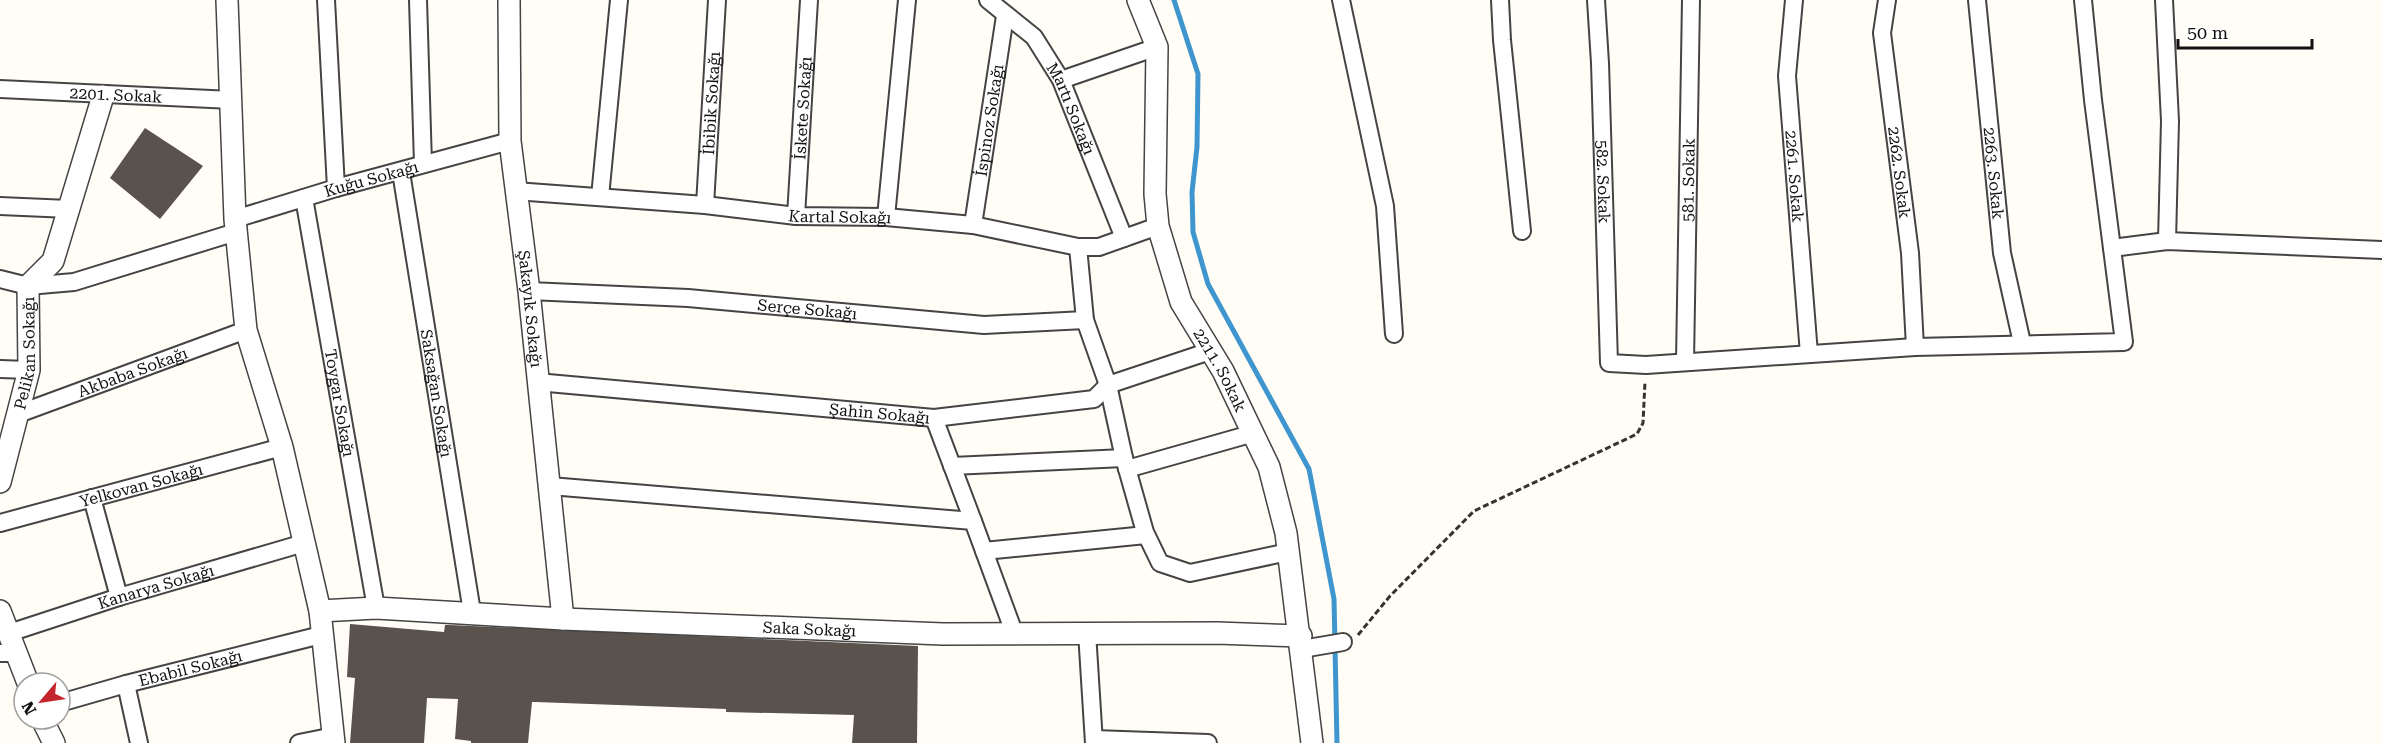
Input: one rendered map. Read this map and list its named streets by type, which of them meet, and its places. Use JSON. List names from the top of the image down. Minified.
{"streets":{"street":["2201. Sokak","İbibik Sokağı","İskete Sokağı","Martı Sokağı","İspinoz Sokağı","2263. Sokak","2262. Sokak","2261. Sokak","Kuğu Sokağı","581. Sokak","582. Sokak","Kartal Sokağı","Serçe Sokağı","Şakayık Sokağı","Pelikan Sokağı","2211. Sokak","Akbaba Sokağı","Saksağan Sokağı","Toygar Sokağı","Şahin Sokağı","Yelkovan Sokağı","Kanarya Sokağı","Saka Sokağı","Ebabil Sokağı"]},"crossings":[["2201. Sokak","Pelikan Sokağı"],["İbibik Sokağı","Kartal Sokağı"],["İskete Sokağı","Kartal Sokağı"],["Martı Sokağı","İspinoz Sokağı"],["Martı Sokağı","Kartal Sokağı"],["İspinoz Sokağı","Kartal Sokağı"],["Kuğu Sokağı","Şakayık Sokağı"],["Kuğu Sokağı","Pelikan Sokağı"],["Kuğu Sokağı","Saksağan Sokağı"],["Kuğu Sokağı","Toygar Sokağı"],["Kartal Sokağı","Şakayık Sokağı"],["Kartal Sokağı","2211. Sokak"],["Serçe Sokağı","Şakayık Sokağı"],["Şakayık Sokağı","Şahin Sokağı"],["Şakayık Sokağı","Saka Sokağı"],["Pelikan Sokağı","Akbaba Sokağı"],["2211. Sokak","Şahin Sokağı"],["2211. Sokak","Saka Sokağı"],["Saksağan Sokağı","Saka Sokağı"],["Toygar Sokağı","Saka Sokağı"]],"scale_bar":"50 m","north":"bottom left"}
